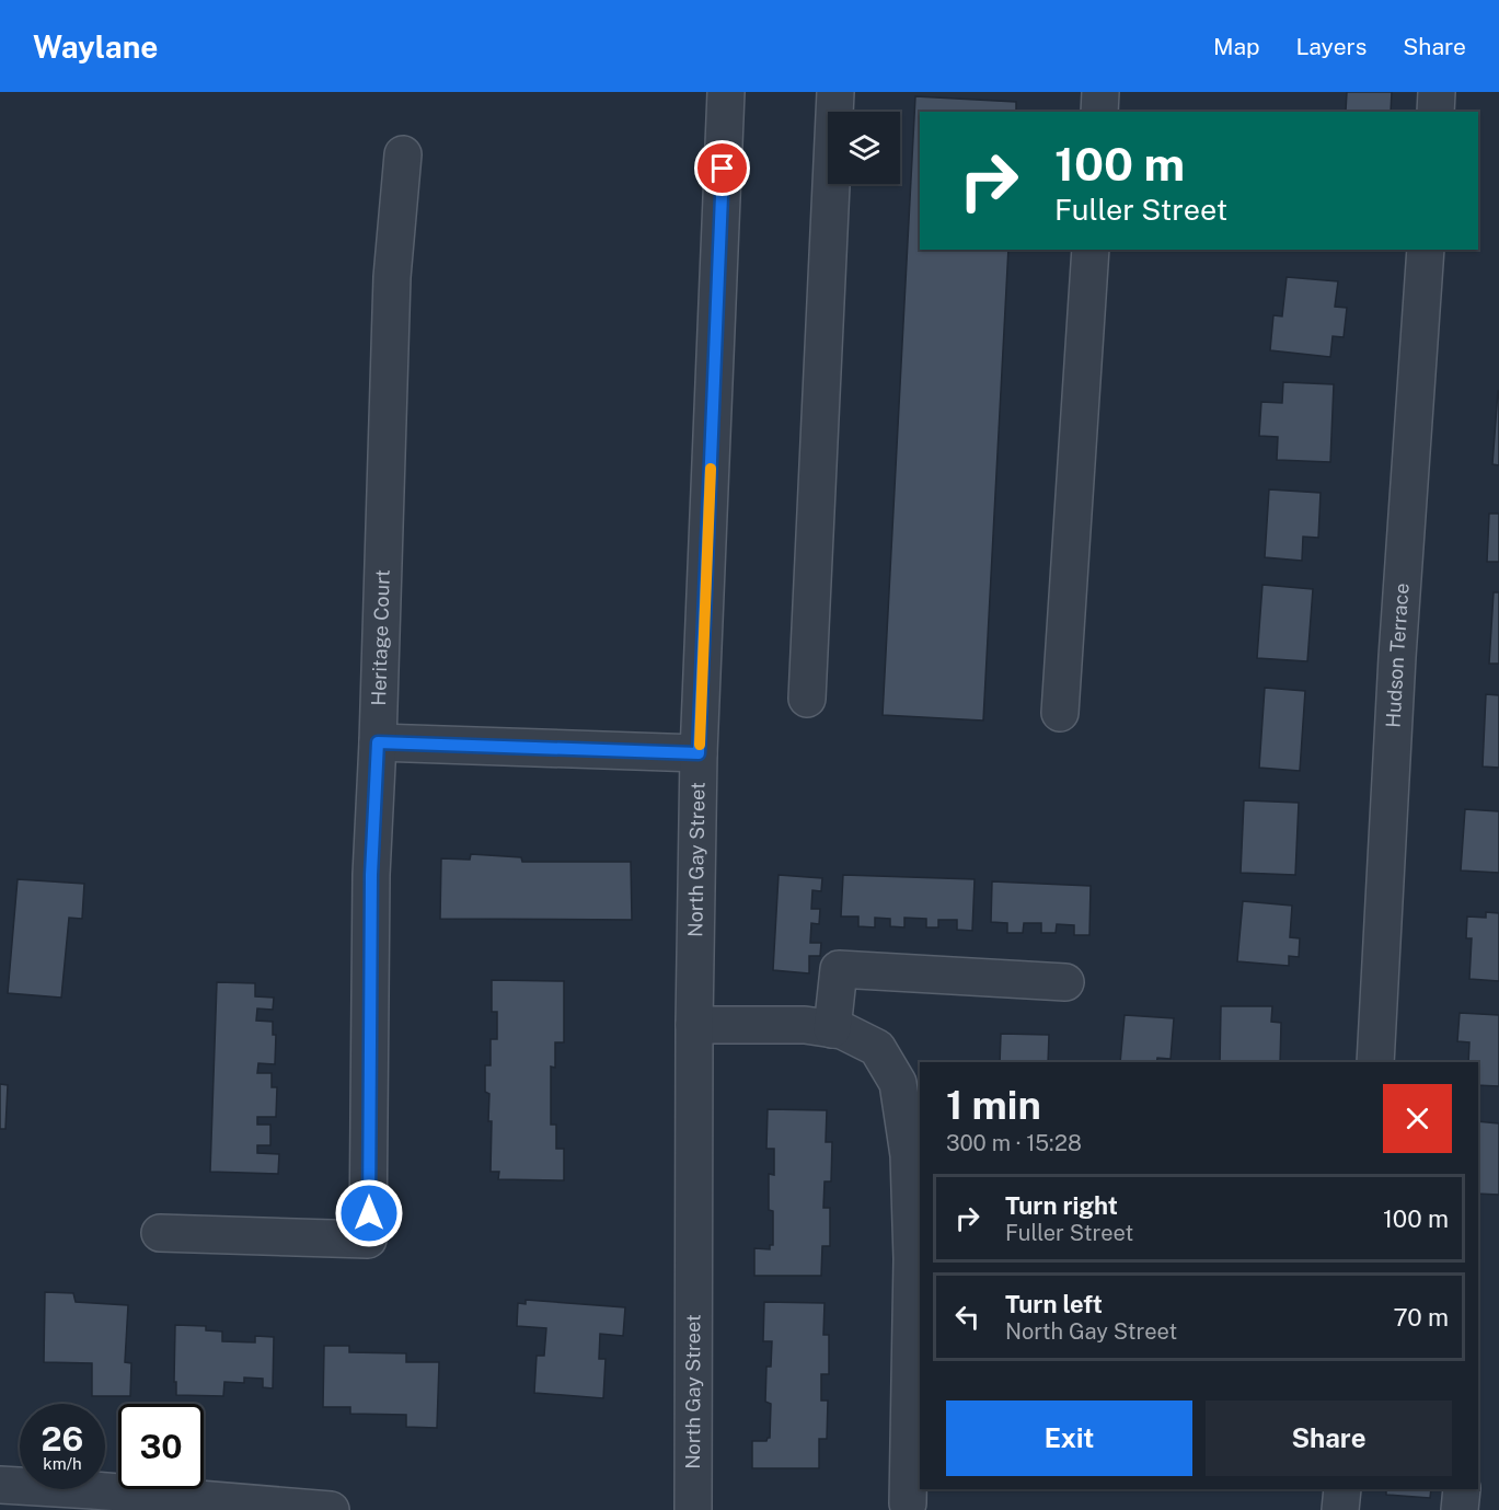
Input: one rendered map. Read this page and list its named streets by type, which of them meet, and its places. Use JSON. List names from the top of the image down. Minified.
{"streets":{"street":["Heritage Court","Hudson Terrace","North Gay Street"]},"page":{"header":"Waylane","nav":["Map","Layers","Share"],"turn":["100 m","Fuller Street"],"heading":["1 min","300 m · 15:28"],"list":[{"name":"Turn right","note":"Fuller Street","value":"100 m"},{"name":"Turn left","note":"North Gay Street","value":"70 m"}],"buttons":["Exit","Share"],"speed":"26 km/h","limit":"30"}}
